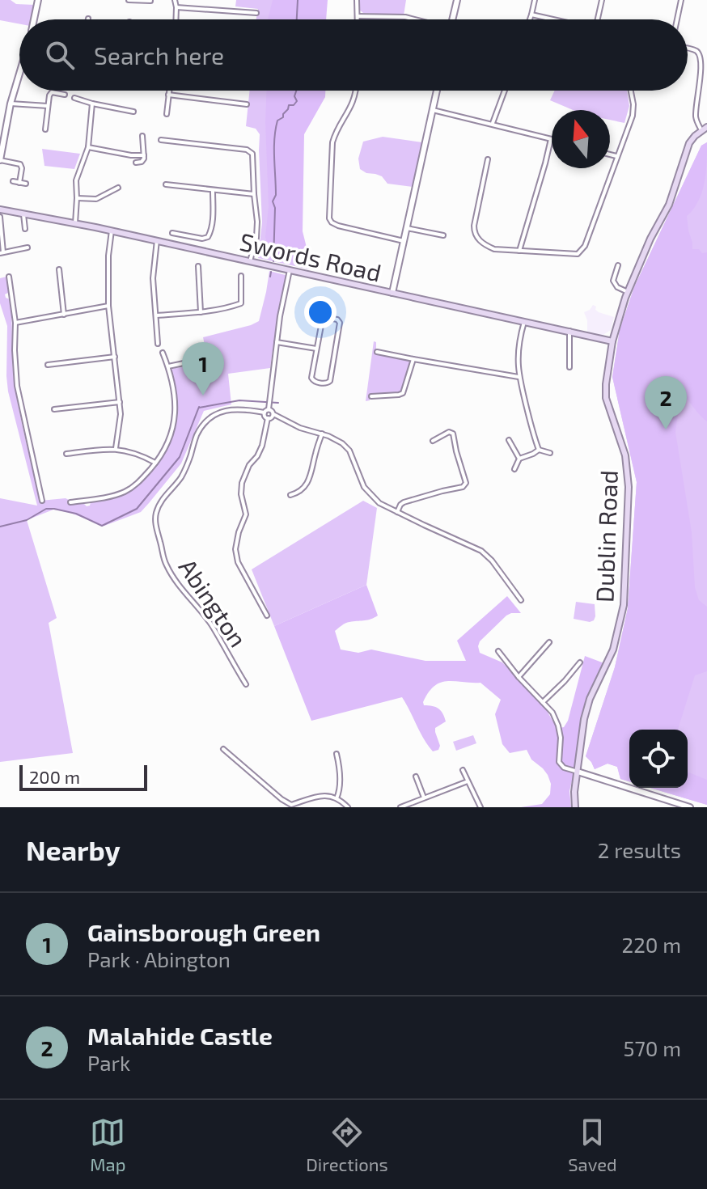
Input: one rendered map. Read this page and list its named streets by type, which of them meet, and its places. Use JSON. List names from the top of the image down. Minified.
{"streets":{"main road":["Swords Road","Dublin Road"],"street":["Abington"]},"crossings":[["Swords Road","Dublin Road"]],"scale_bar":"200 m","north":"top","page":{"search":"Search here","pins":["1","2"],"scale":"200 m","heading":["Nearby","2 results"],"list":[{"mark":"1","name":"Gainsborough Green","note":"Park · Abington","value":"220 m"},{"mark":"2","name":"Malahide Castle","note":"Park","value":"570 m"}],"nav":["Map","Directions","Saved"]}}
